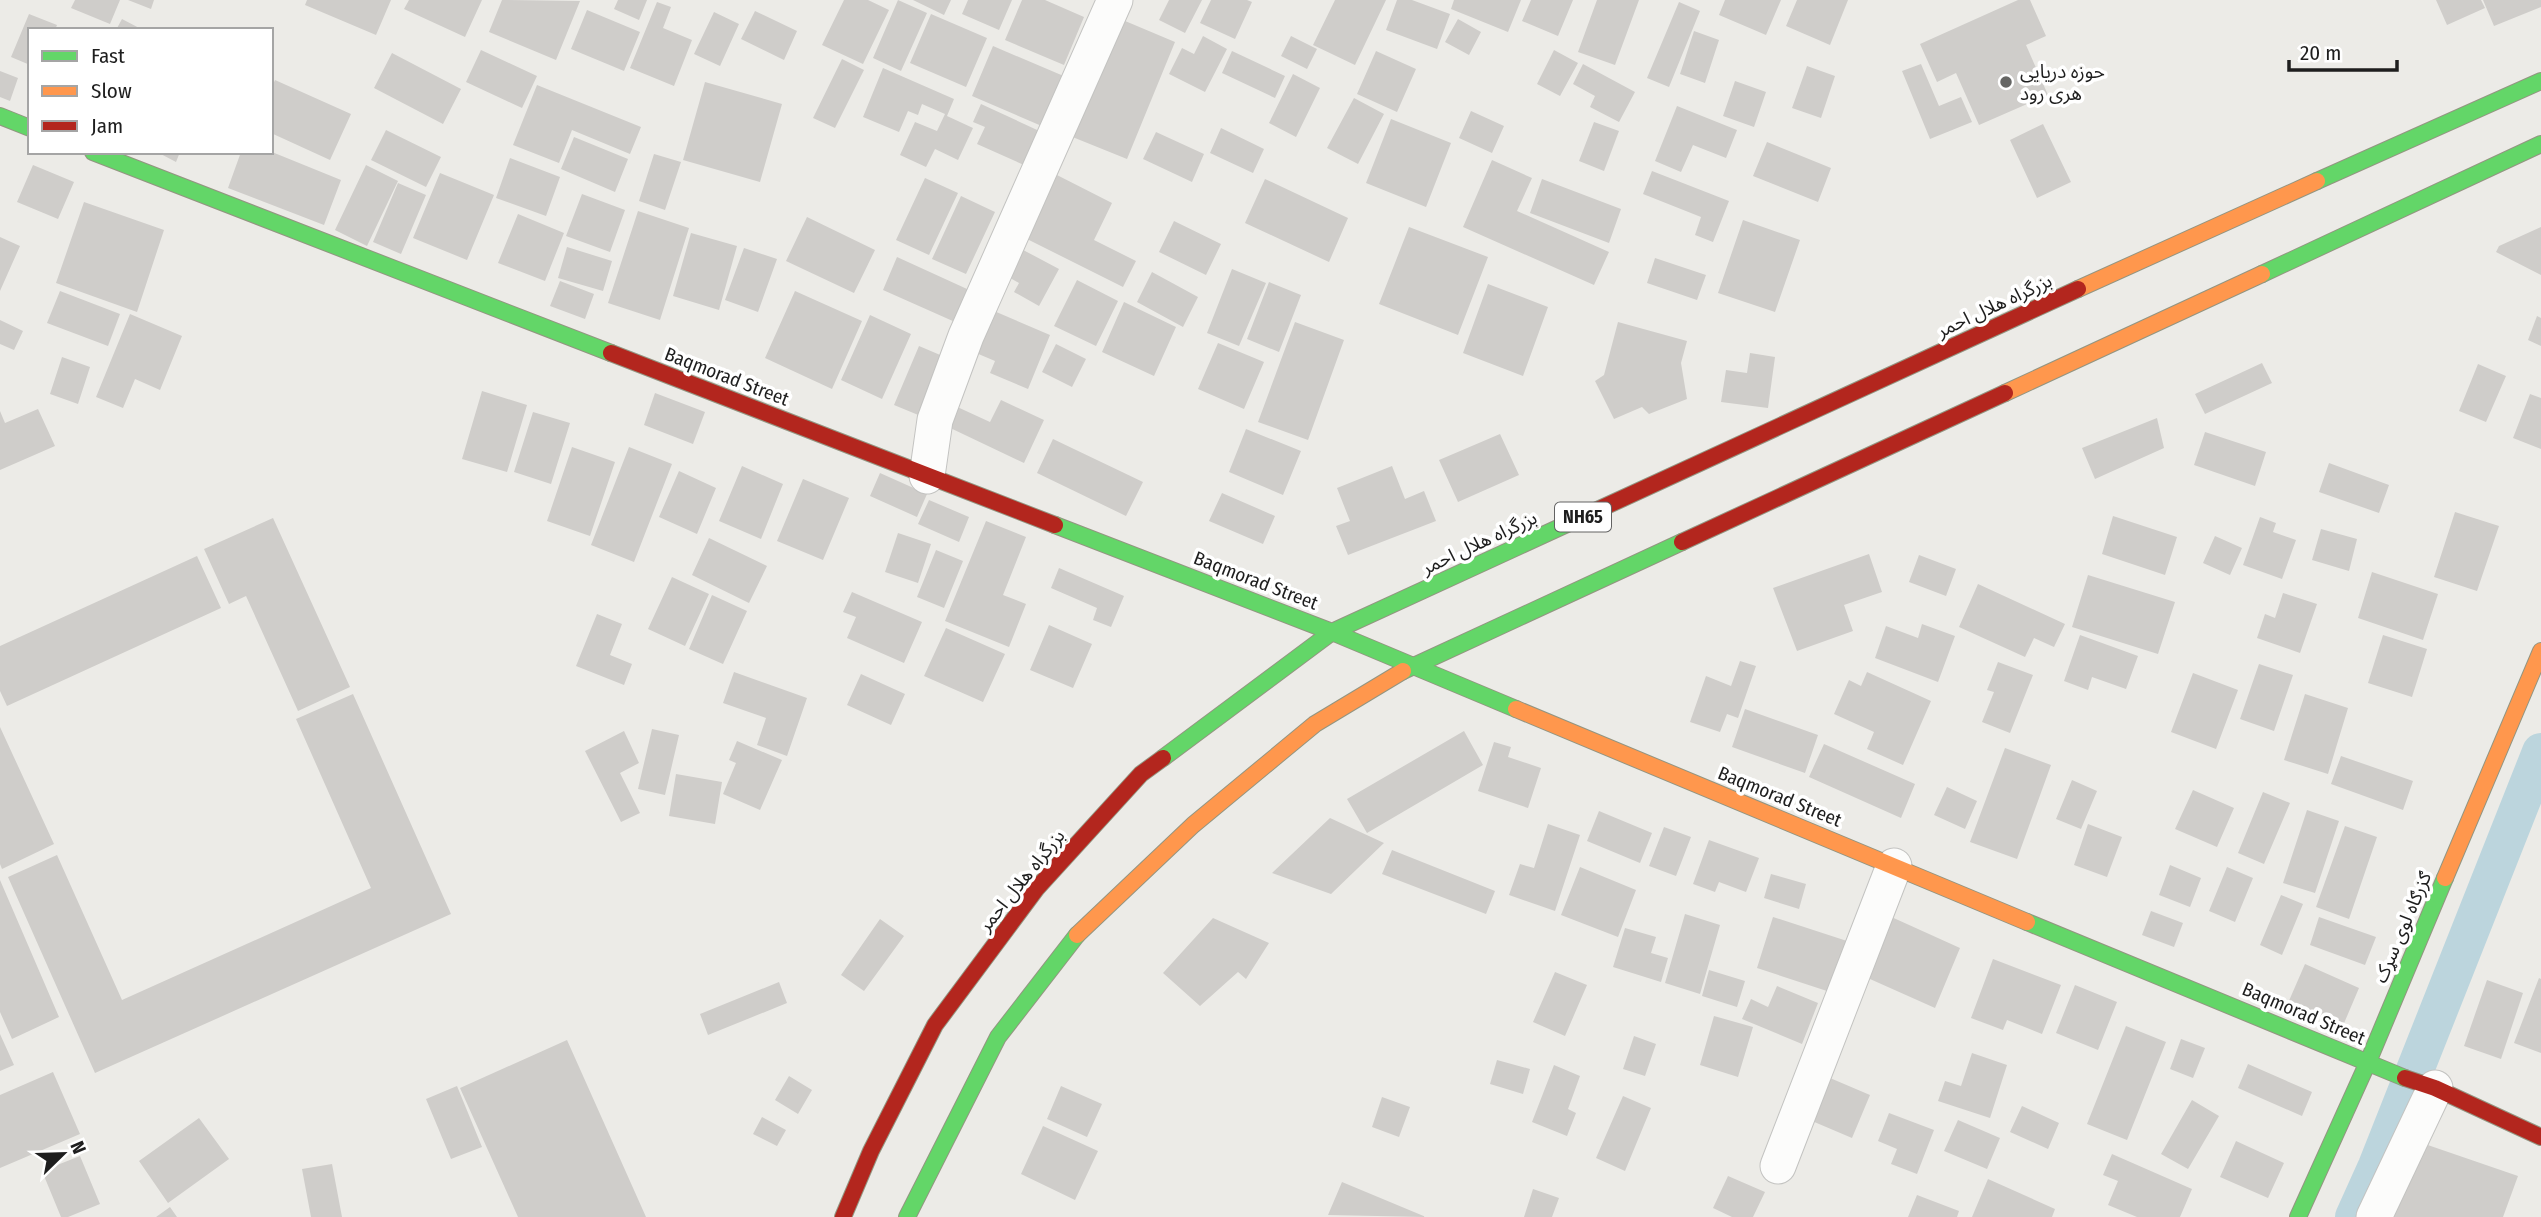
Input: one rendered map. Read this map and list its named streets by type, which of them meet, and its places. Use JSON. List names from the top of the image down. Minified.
{"streets":{"main road":["بزرگراه هلال احمر","Baqmorad Street","NH65","ګزرګاه لوی سړک"]},"crossings":[["بزرگراه هلال احمر","Baqmorad Street"],["Baqmorad Street","ګزرګاه لوی سړک"]],"places":["حوزه دریایی هری رود"],"legend":["Fast","Slow","Jam"],"scale_bar":"20 m","north":"top right"}
